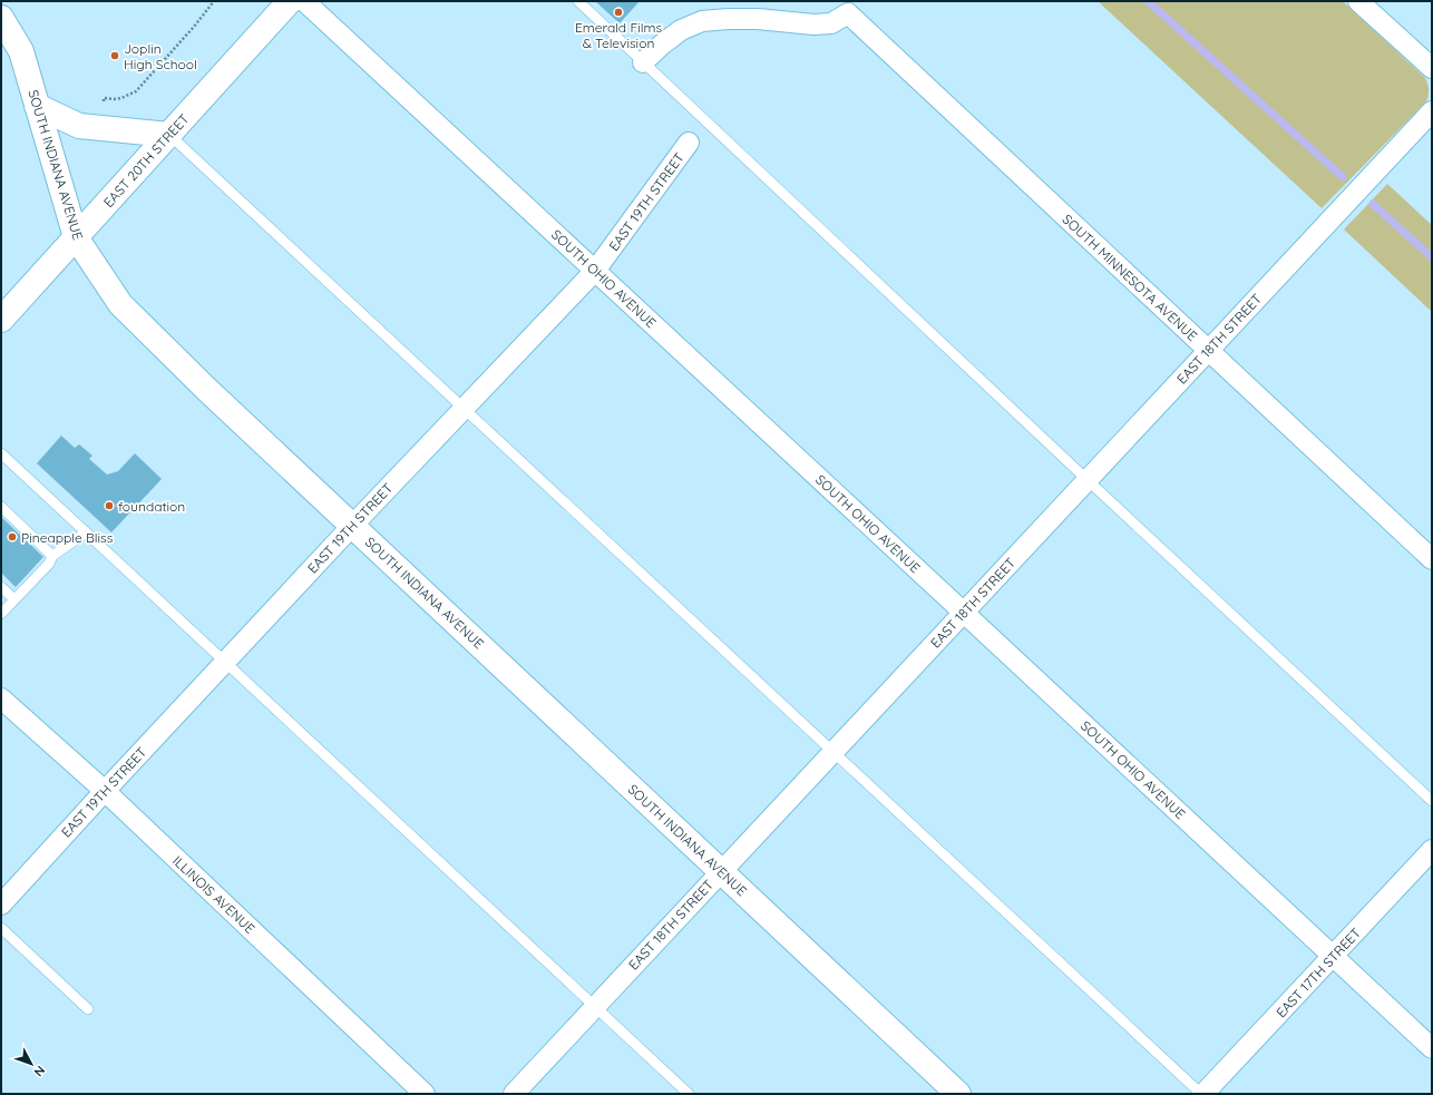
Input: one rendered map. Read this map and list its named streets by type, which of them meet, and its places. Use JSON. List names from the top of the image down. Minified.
{"streets":{"street":["EAST 20TH STREET","SOUTH INDIANA AVENUE","EAST 19TH STREET","SOUTH MINNESOTA AVENUE","SOUTH OHIO AVENUE","EAST 18TH STREET","ILLINOIS AVENUE","EAST 17TH STREET"]},"crossings":[["EAST 20TH STREET","SOUTH INDIANA AVENUE"],["SOUTH INDIANA AVENUE","EAST 19TH STREET"],["SOUTH INDIANA AVENUE","EAST 18TH STREET"],["EAST 19TH STREET","SOUTH OHIO AVENUE"],["EAST 19TH STREET","ILLINOIS AVENUE"],["SOUTH MINNESOTA AVENUE","EAST 18TH STREET"],["SOUTH OHIO AVENUE","EAST 18TH STREET"],["SOUTH OHIO AVENUE","EAST 17TH STREET"]],"places":["Emerald Films & Television","Joplin High School","foundation","Pineapple Bliss"],"north":"bottom right"}
